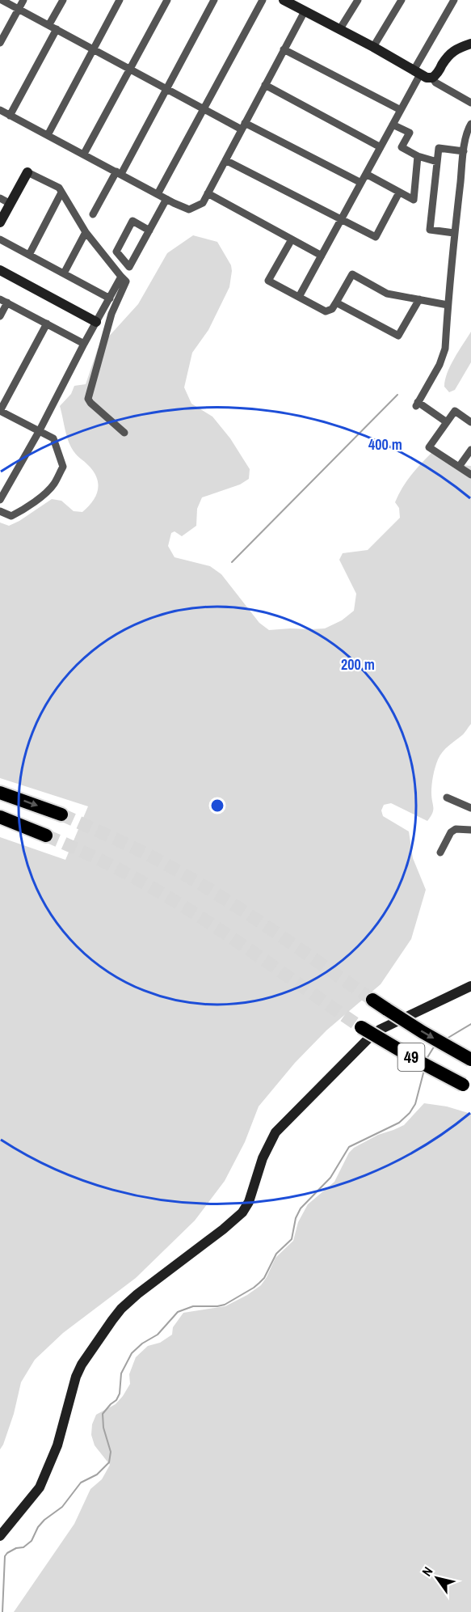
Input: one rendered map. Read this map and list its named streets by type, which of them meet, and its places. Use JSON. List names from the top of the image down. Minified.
{"streets":{"highway":["49"]},"north":"top left","rings":["400 m","200 m"]}
